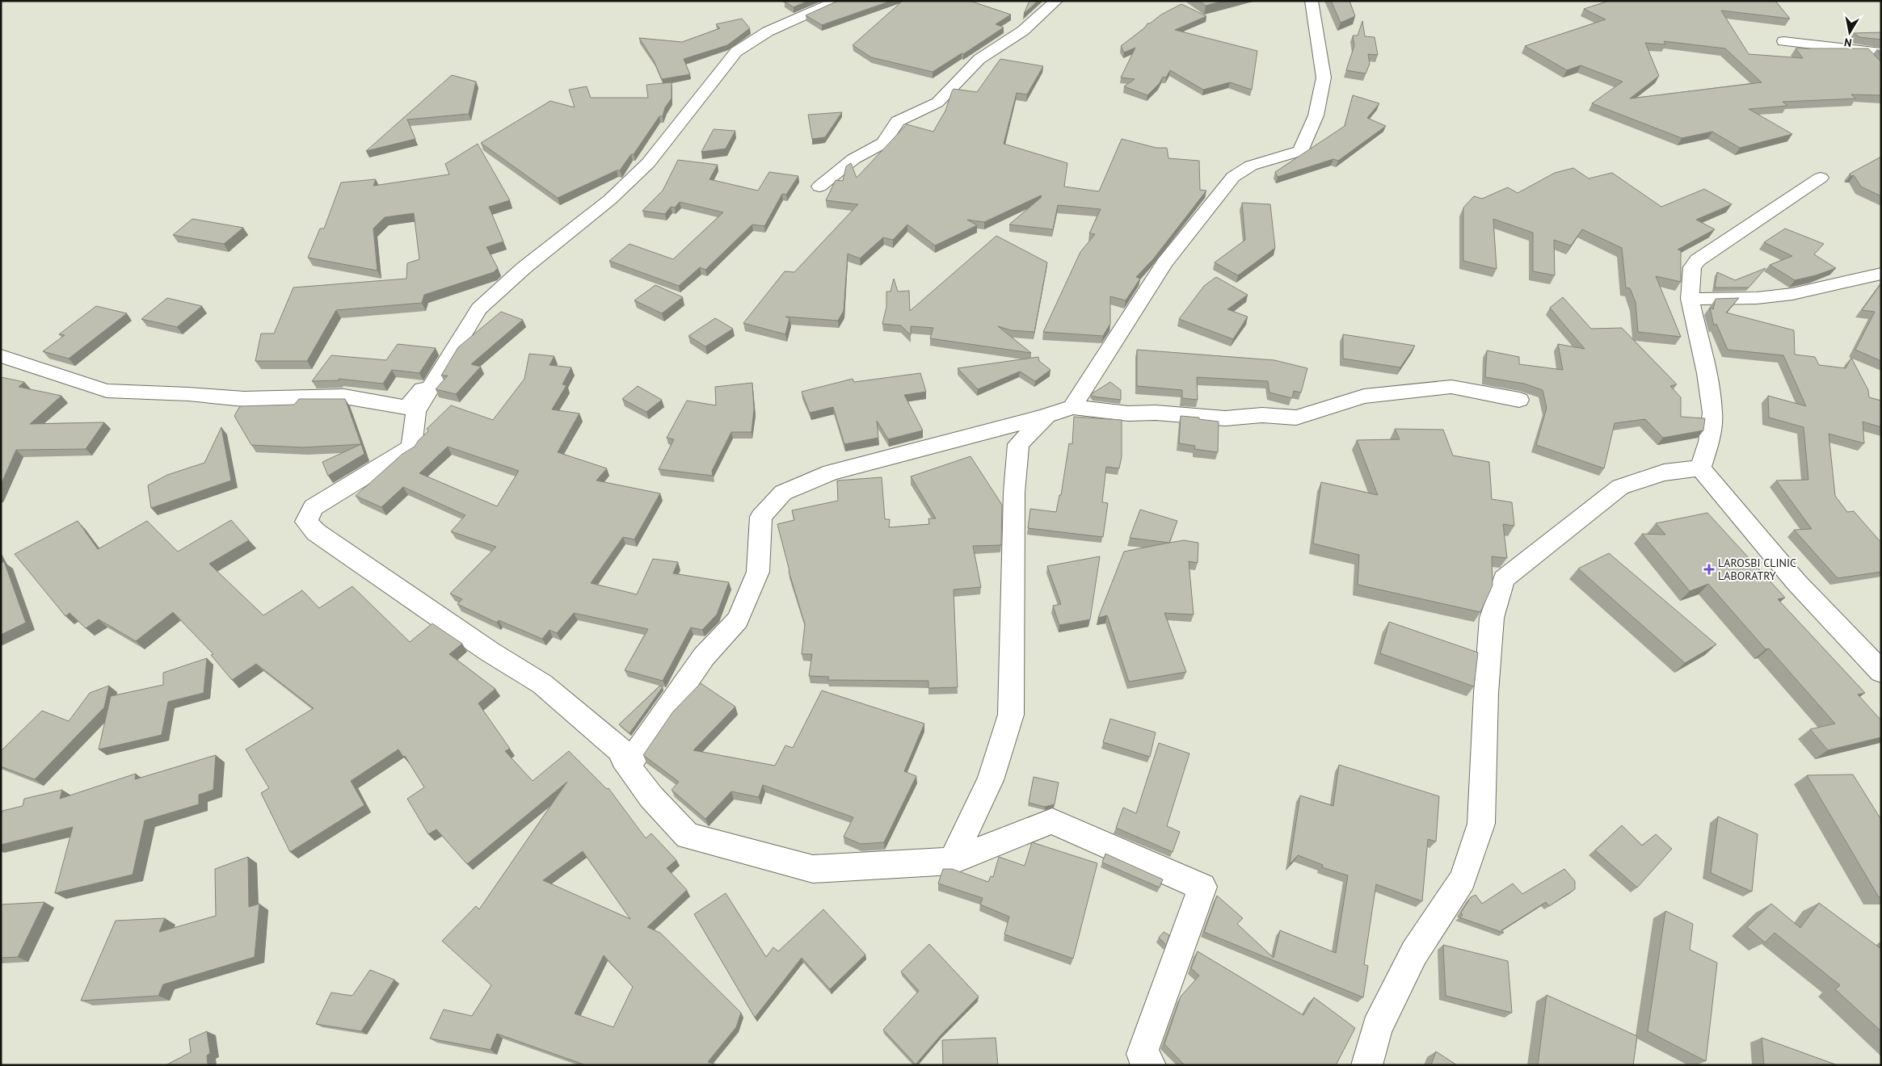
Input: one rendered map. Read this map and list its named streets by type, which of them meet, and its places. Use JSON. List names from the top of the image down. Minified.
{"places":{"health":["LAROSBI CLINIC LABORATRY"]},"north":"bottom"}
